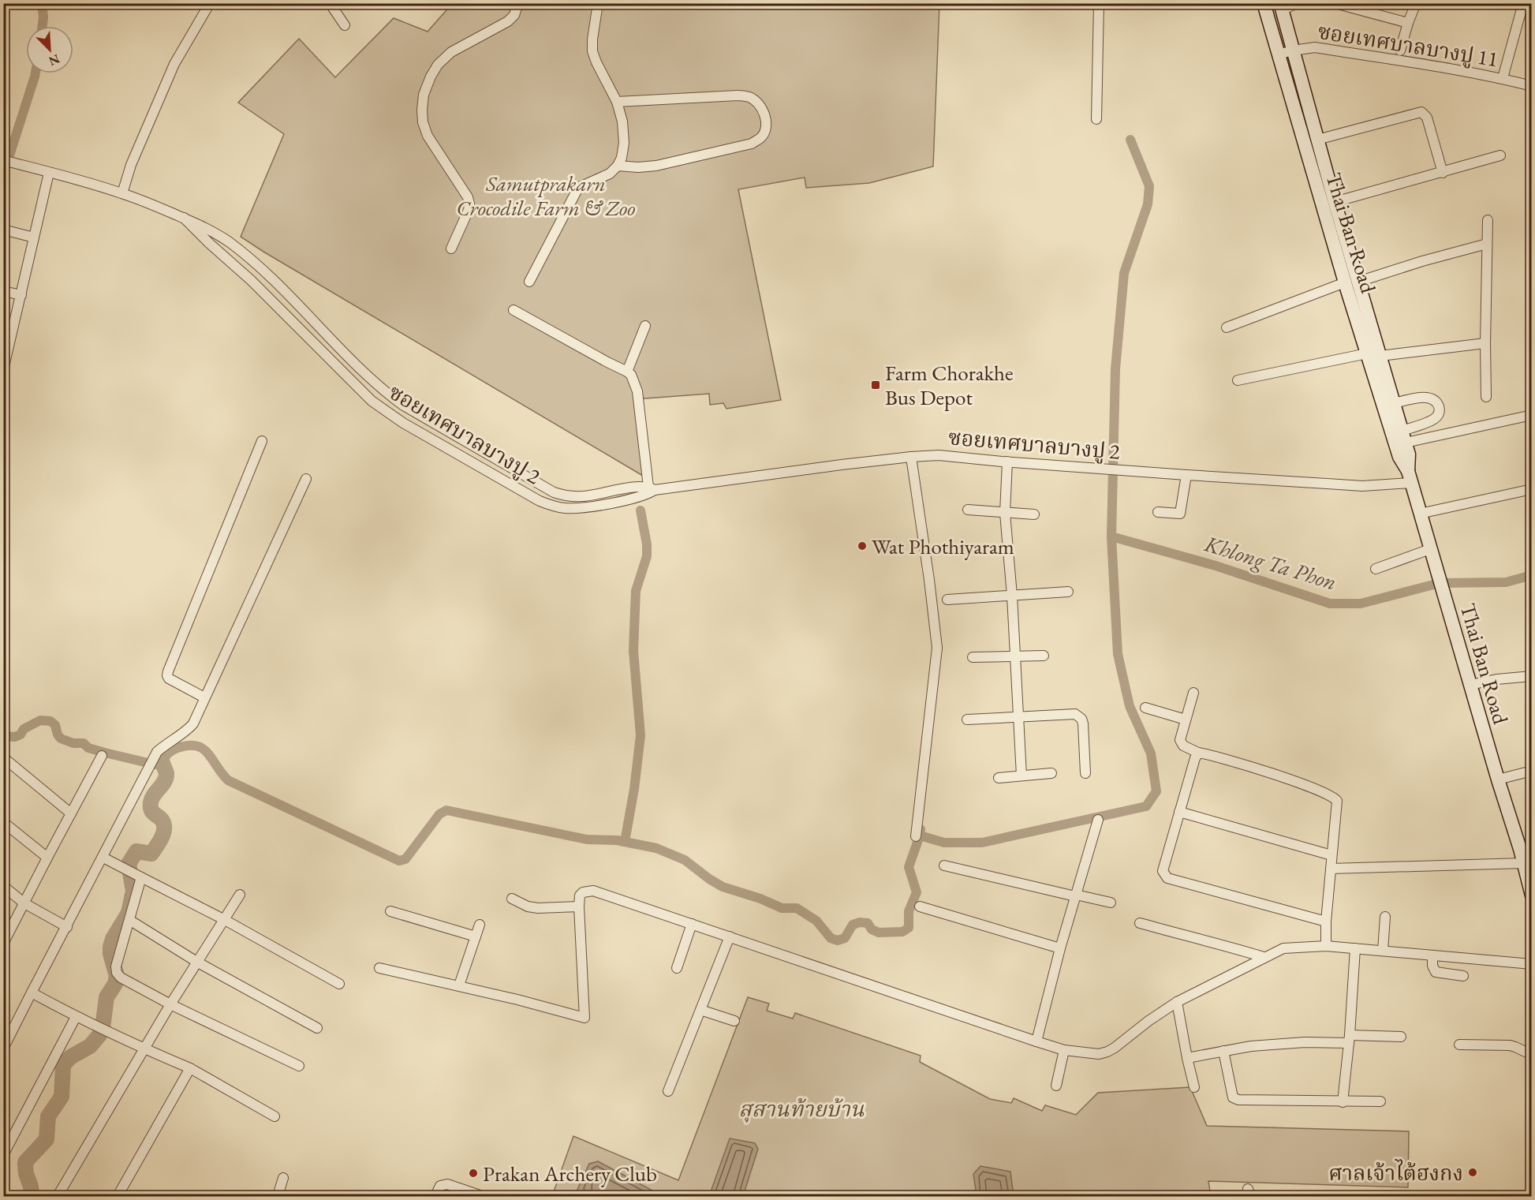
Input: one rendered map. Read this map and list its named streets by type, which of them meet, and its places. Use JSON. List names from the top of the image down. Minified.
{"streets":{"street":["ซอยเทศบาลบางปู 11","Thai Ban Road","ซอยเทศบาลบางปู 2"]},"crossings":[["ซอยเทศบาลบางปู 11","Thai Ban Road"],["Thai Ban Road","ซอยเทศบาลบางปู 2"]],"water":["Khlong Ta Phon"],"parks":["Samutprakarn Crocodile Farm & Zoo","สุสานท้ายบ้าน"],"places":{"transit":["Farm Chorakhe Bus Depot"],"other":["Wat Phothiyaram","ศาลเจ้าไต้ฮงกง","Prakan Archery Club"]},"north":"bottom right"}
